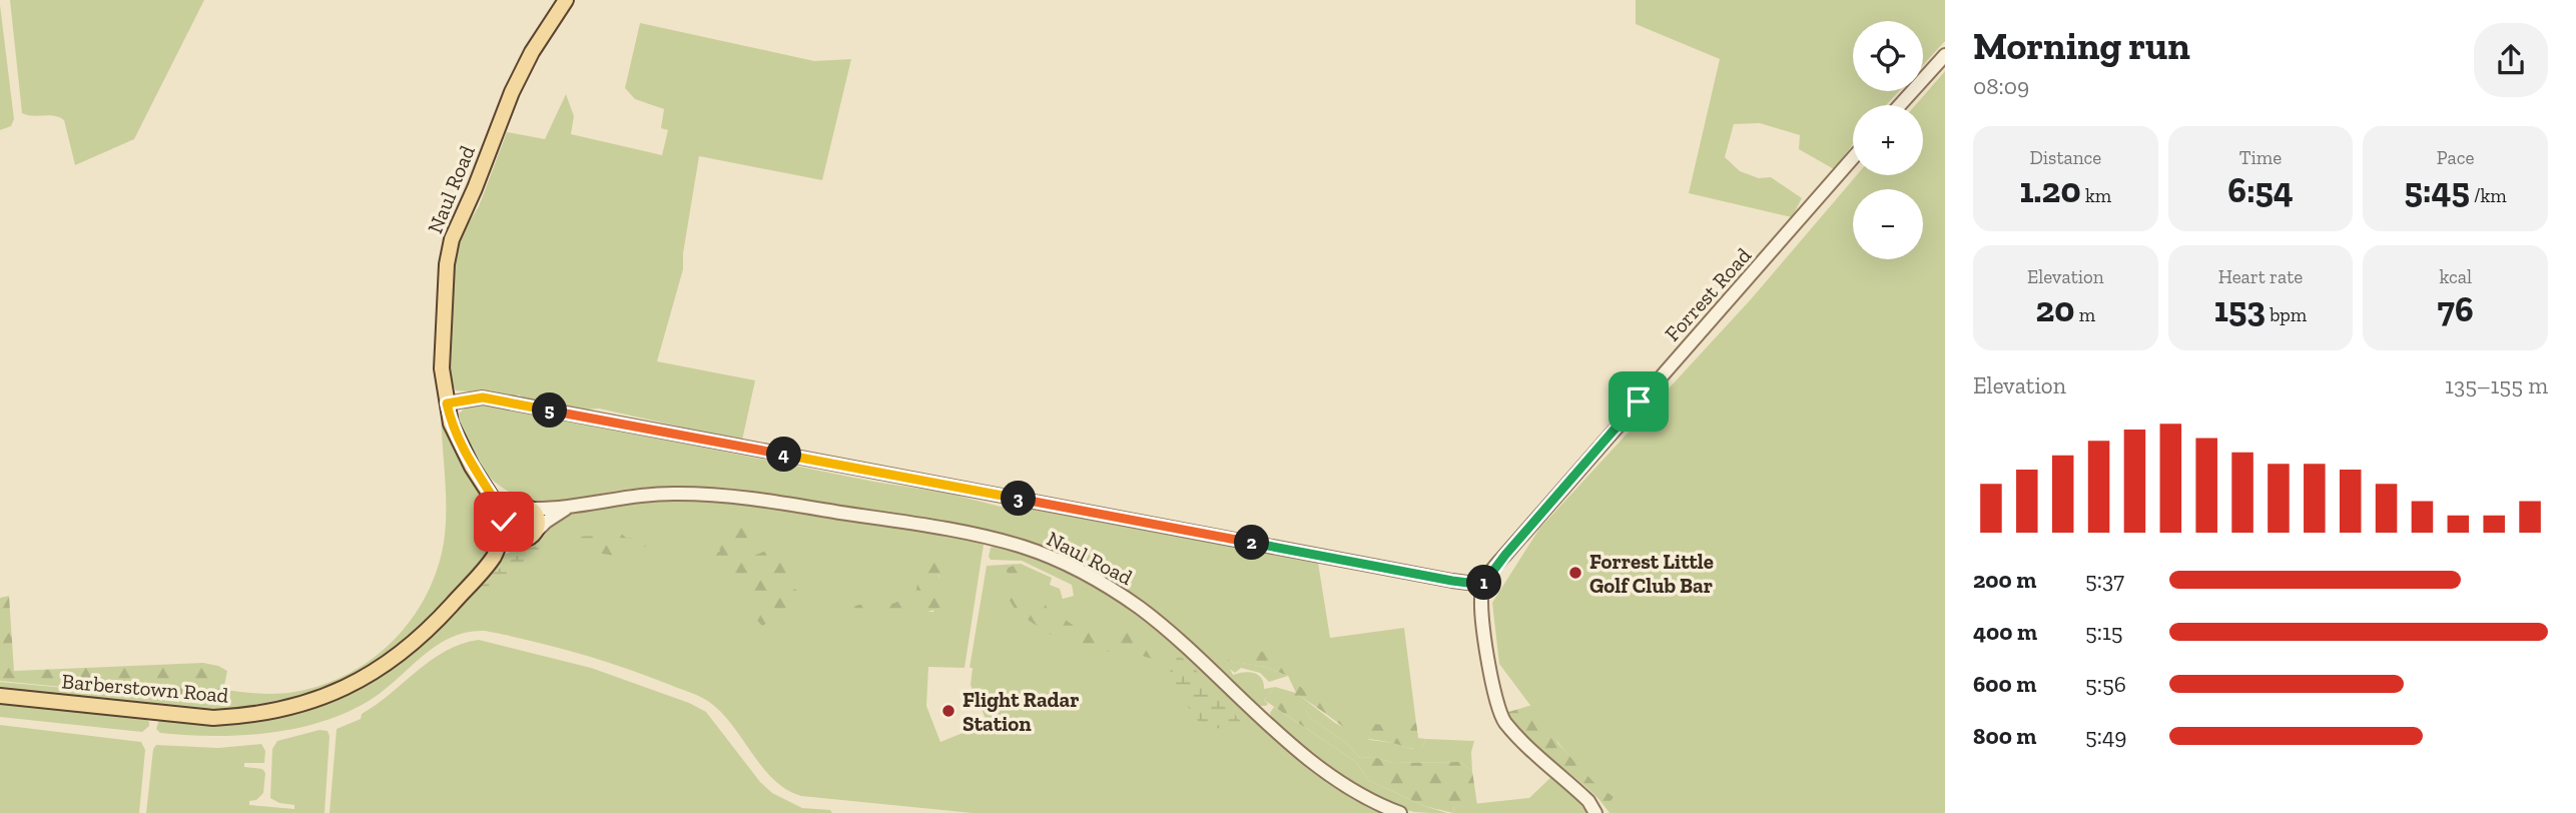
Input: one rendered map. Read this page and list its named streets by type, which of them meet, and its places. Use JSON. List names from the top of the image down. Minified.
{"streets":{"main road":["Naul Road","Barberstown Road"],"street":["Forrest Road"]},"crossings":[["Naul Road","Barberstown Road"]],"places":["Forrest Little Golf Club Bar","Flight Radar Station"],"page":{"heading":["Morning run","08:09"],"map_buttons":["+","−"],"stats":[["Distance","1.20 km"],["Time","6:54"],["Pace","5:45 /km"],["Elevation","20 m"],["Heart rate","153 bpm"],["kcal","76"]],"chart":["Elevation","135–155 m"],"pins":["5","4","3","2","1"],"list":[{"name":"200 m","note":"5:37"},{"name":"400 m","note":"5:15"},{"name":"600 m","note":"5:56"},{"name":"800 m","note":"5:49"}]}}
